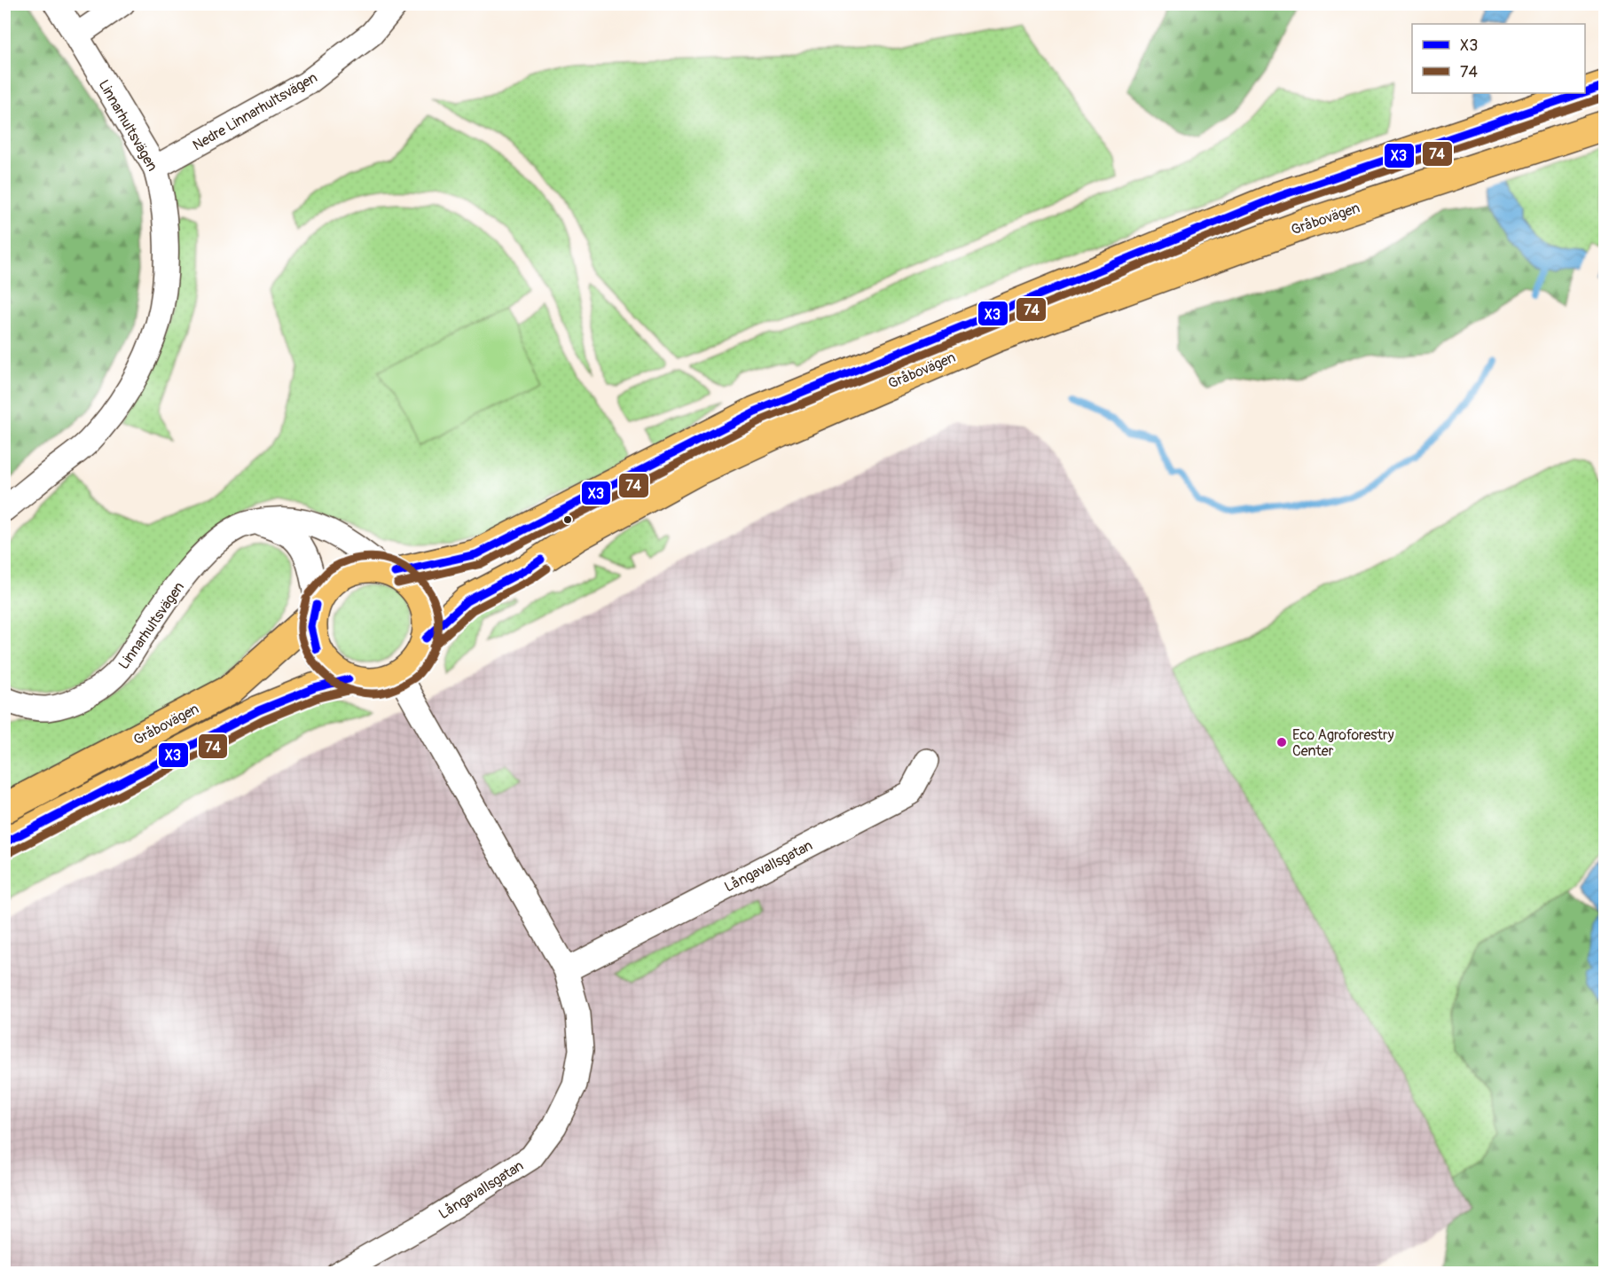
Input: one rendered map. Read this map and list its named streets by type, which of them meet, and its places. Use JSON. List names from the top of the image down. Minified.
{"streets":{"main road":["Gråbovägen"],"street":["Nedre Linnarhultsvägen","Linnarhultsvägen","Långavallsgatan"]},"crossings":[["Nedre Linnarhultsvägen","Linnarhultsvägen"],["Linnarhultsvägen","Gråbovägen"],["Linnarhultsvägen","Långavallsgatan"],["Gråbovägen","Långavallsgatan"]],"places":["Eco Agroforestry Center"],"lines":["transit line X3","transit line 74"],"legend":["X3","74"]}
